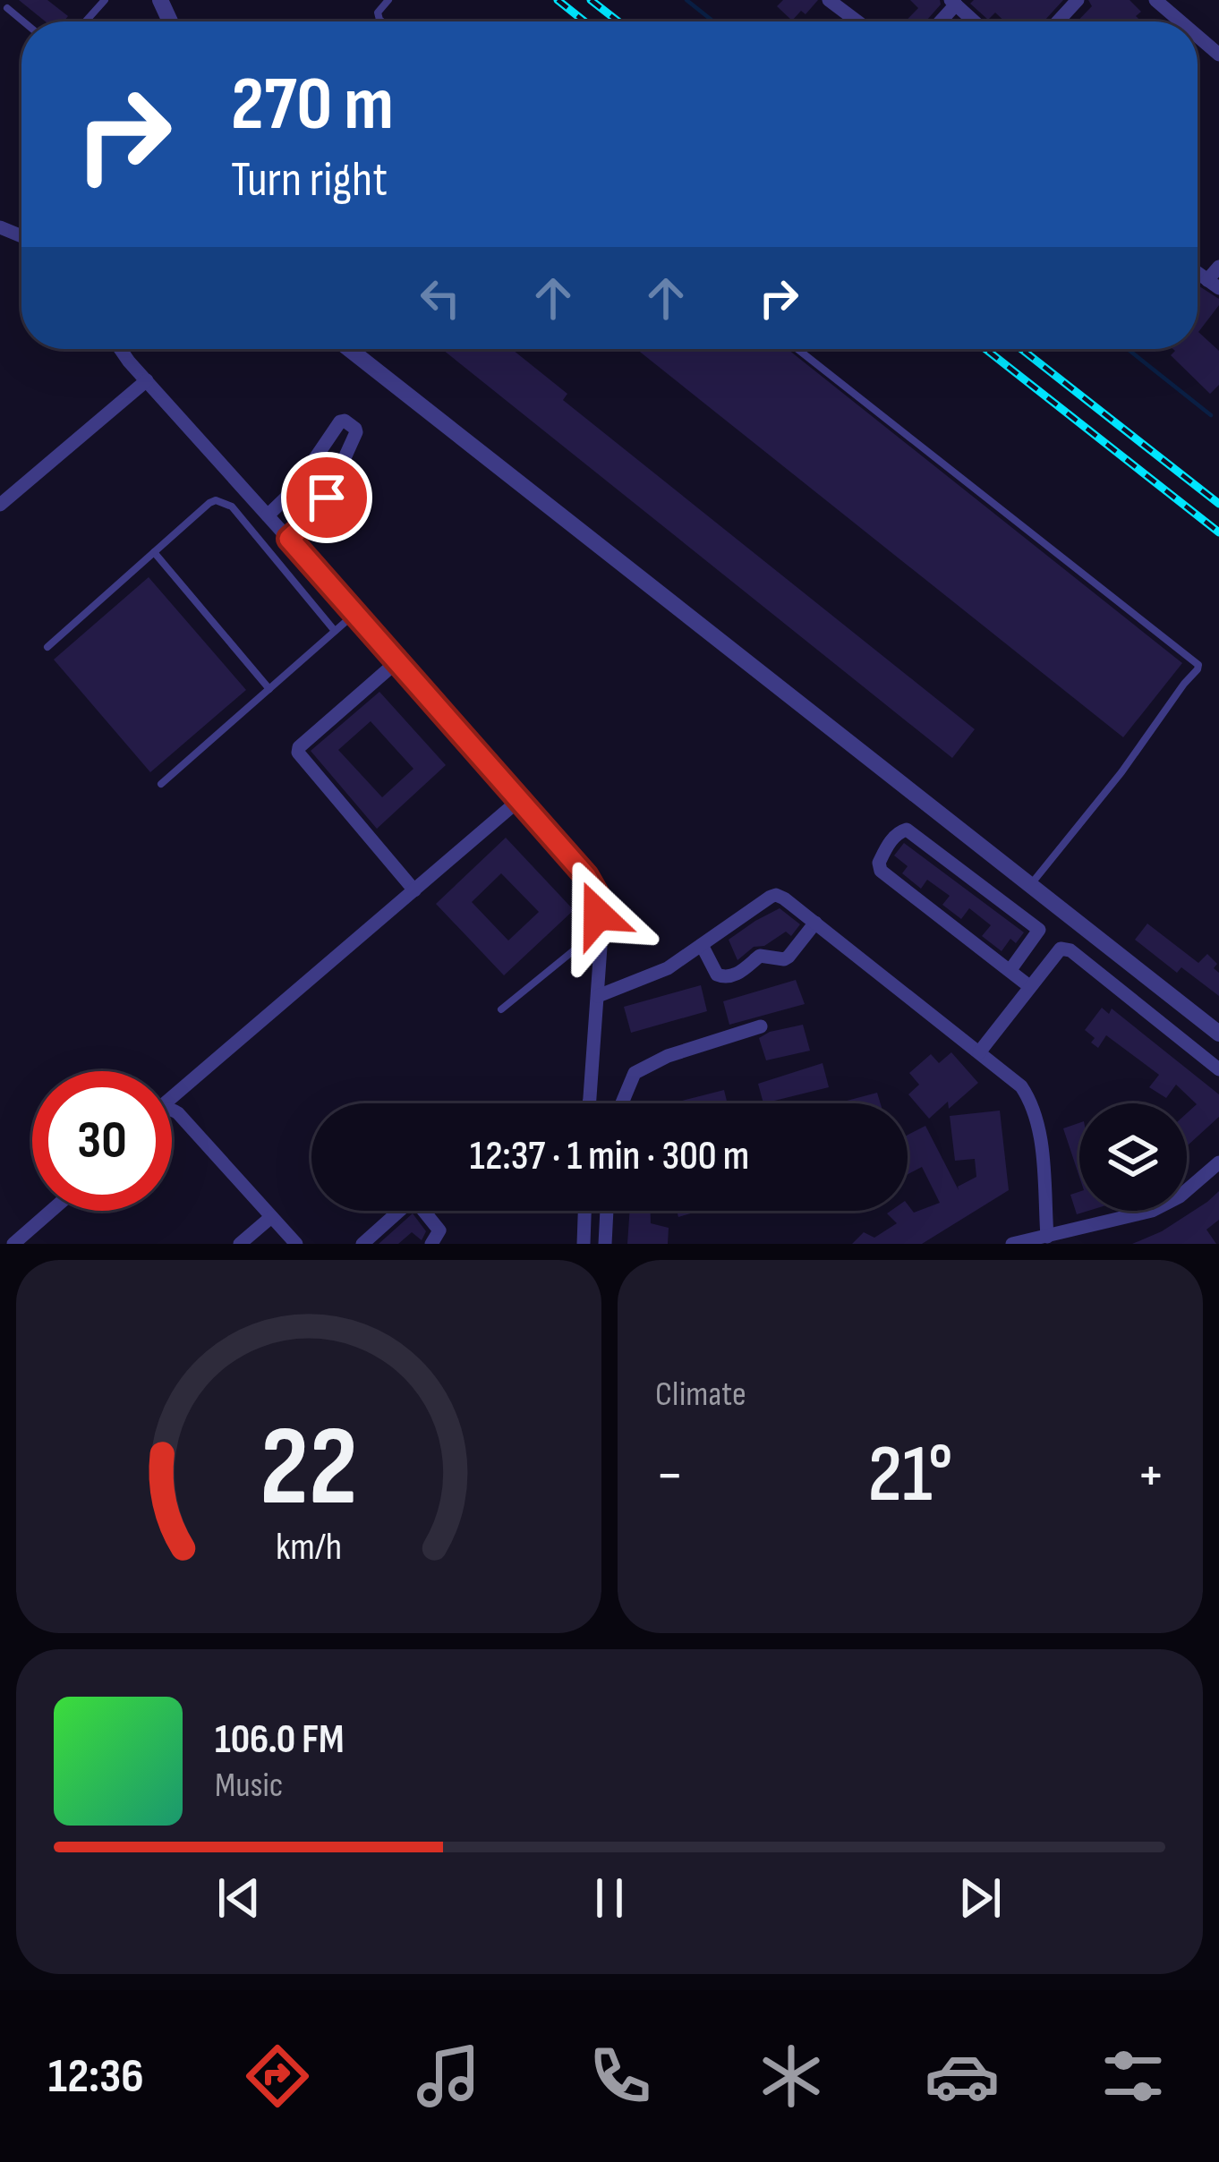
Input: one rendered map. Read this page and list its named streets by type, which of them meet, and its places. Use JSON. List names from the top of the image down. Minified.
{"page":{"turn":["270 m","Turn right"],"limit":"30","trip":"12:37 · 1 min · 300 m","tile":"Climate","heat":["−","21°","+"],"song":["106.0 FM","Music"],"tabs":"12:36","gauge":["22","km/h"]}}
